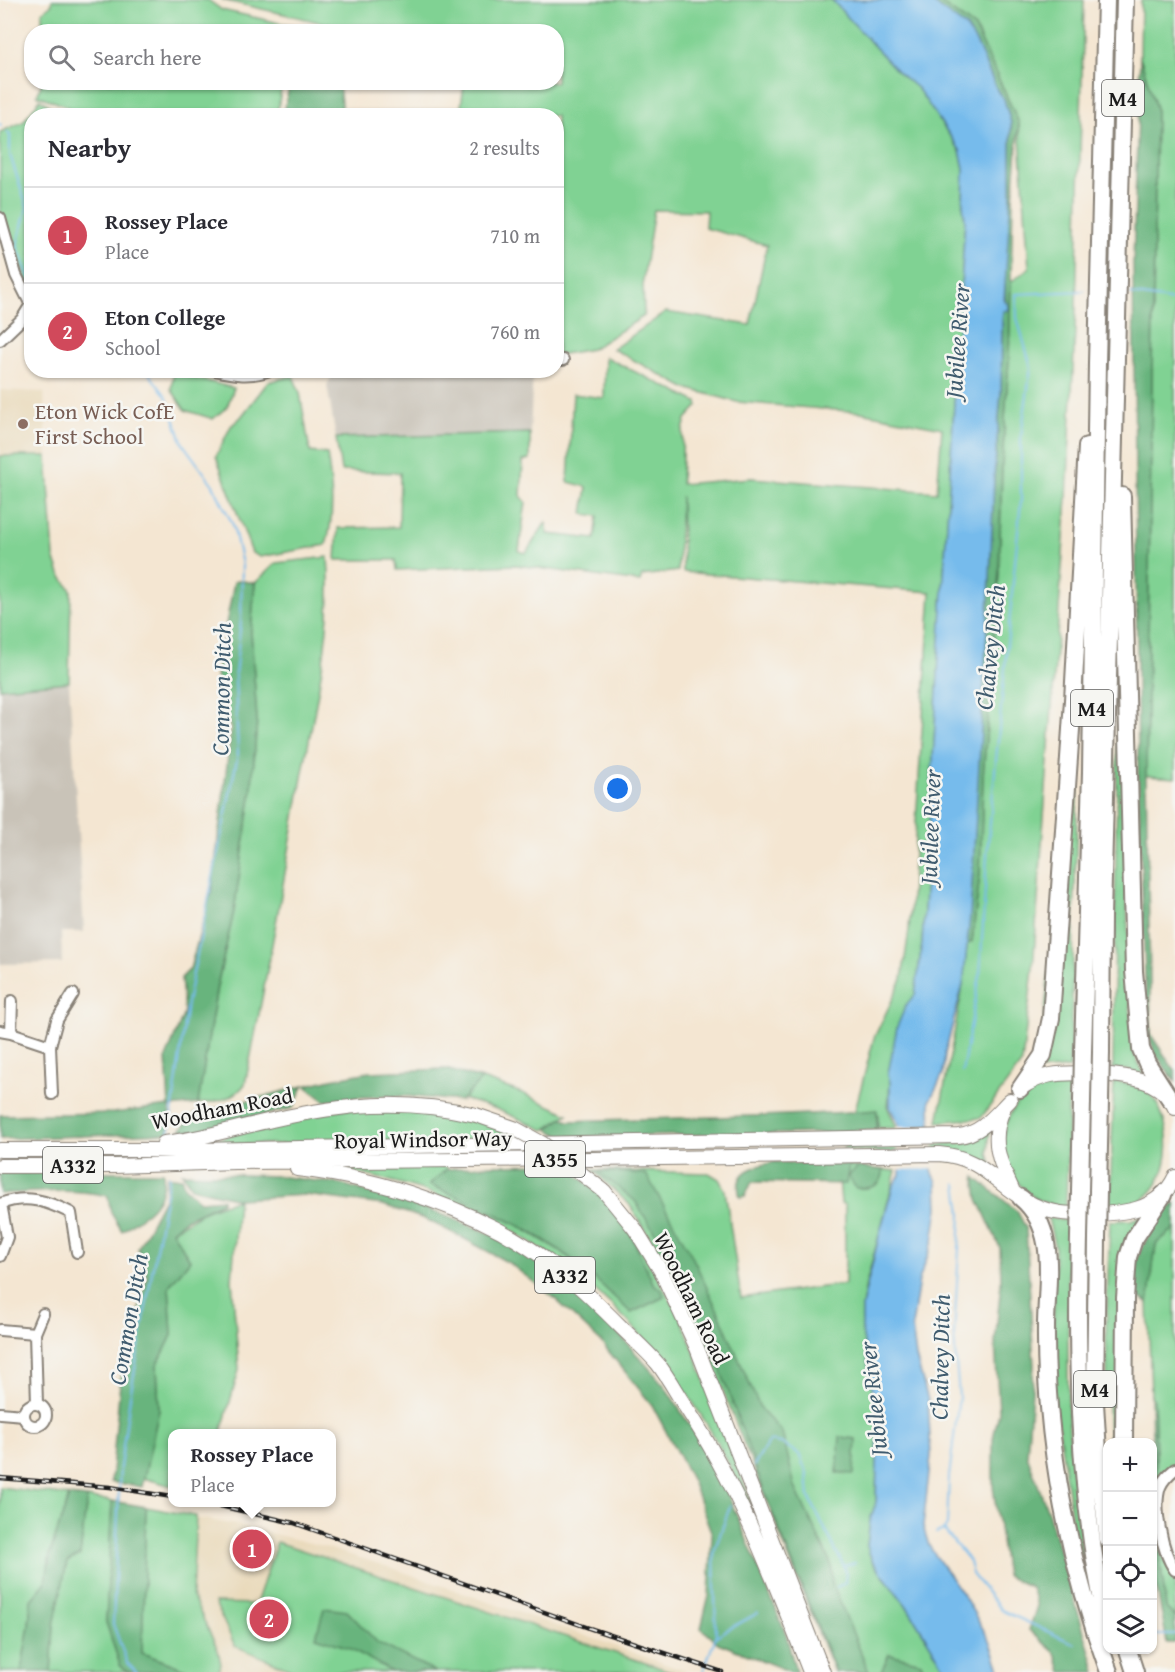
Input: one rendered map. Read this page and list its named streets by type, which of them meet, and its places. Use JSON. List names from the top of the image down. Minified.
{"streets":{"highway":["M4"],"main road":["Woodham Road","Royal Windsor Way","A355","A332"]},"crossings":[["M4","Royal Windsor Way"],["Woodham Road","Royal Windsor Way"]],"water":["Jubilee River","Chalvey Ditch","Common Ditch"],"places":["Eton Wick CofE First School"],"page":{"search":"Search here","heading":["Nearby","2 results"],"list":[{"mark":"1","name":"Rossey Place","note":"Place","value":"710 m"},{"mark":"2","name":"Eton College","note":"School","value":"760 m"}],"popup":["Rossey Place","Place"],"map_buttons":["+","−"],"pins":["1","2"]}}
